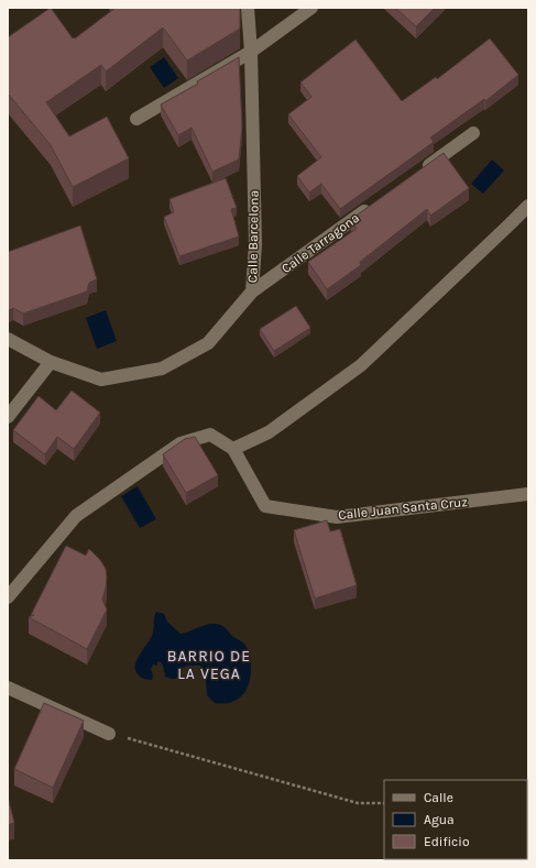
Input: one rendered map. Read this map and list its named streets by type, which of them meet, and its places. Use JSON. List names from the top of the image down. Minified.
{"streets":{"street":["Calle Barcelona","Calle Tarragona","Calle Juan Santa Cruz"]},"crossings":[["Calle Barcelona","Calle Tarragona"]],"districts":["BARRIO DE LA VEGA"],"legend":["Calle","Agua","Edificio"]}
